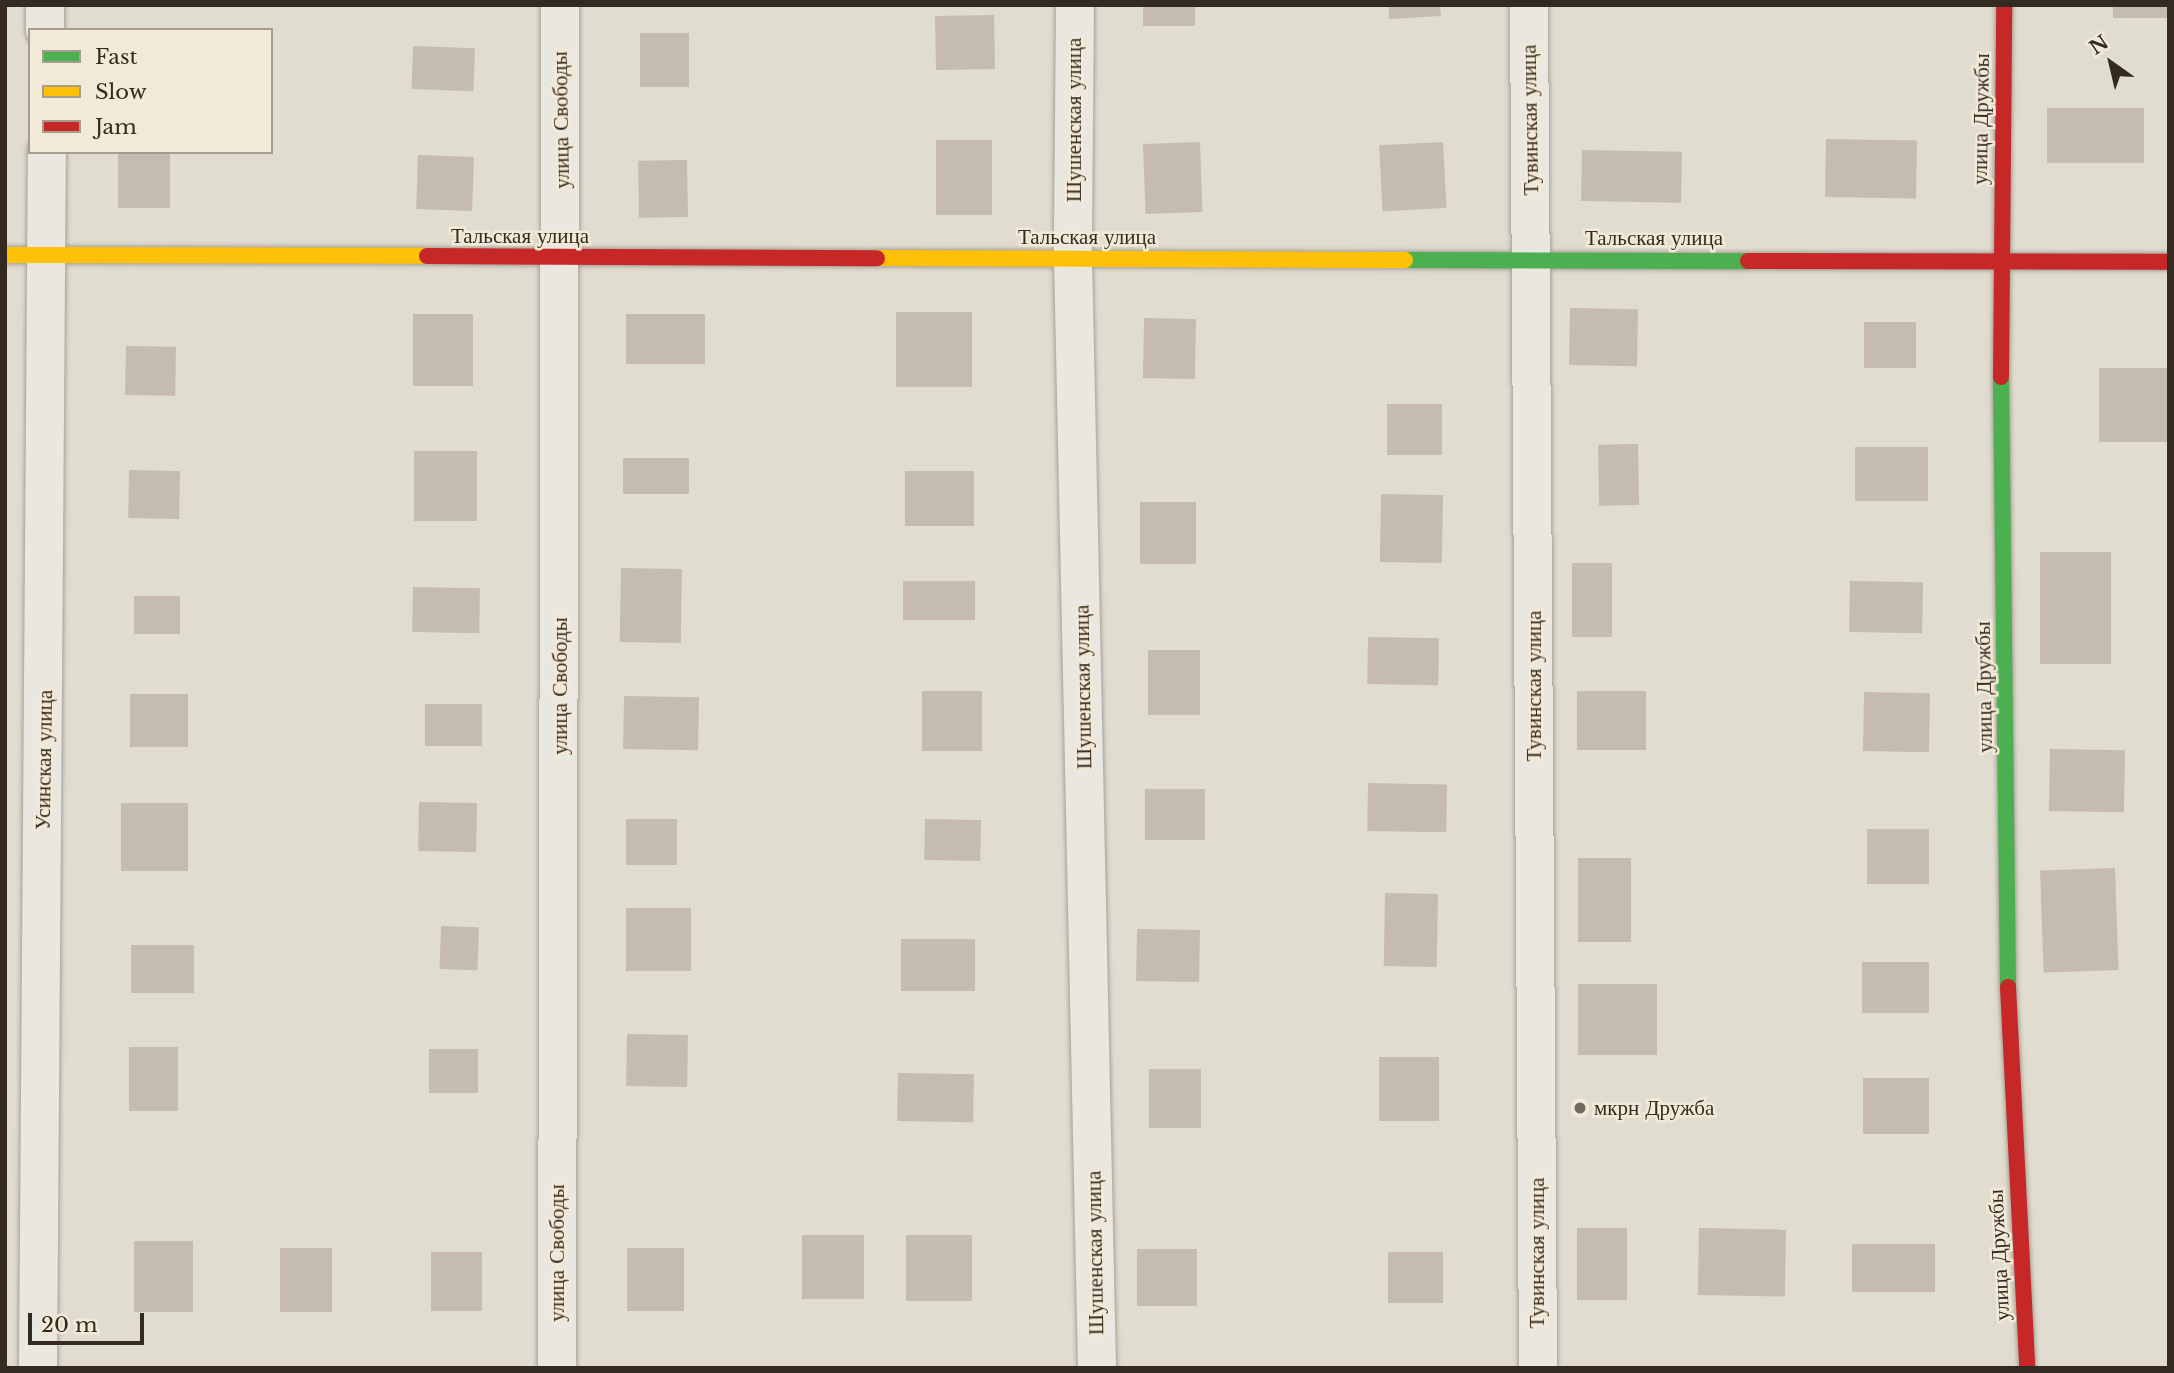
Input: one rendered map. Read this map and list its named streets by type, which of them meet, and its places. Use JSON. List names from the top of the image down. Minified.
{"streets":{"street":["улица Дружбы","улица Свободы","Шушенская улица","Тувинская улица","Тальская улица","Усинская улица"]},"crossings":[["улица Дружбы","Тальская улица"],["улица Свободы","Тальская улица"],["Шушенская улица","Тальская улица"],["Тувинская улица","Тальская улица"],["Тальская улица","Усинская улица"]],"places":["мкрн Дружба"],"legend":["Fast","Slow","Jam"],"scale_bar":"20 m","north":"top left"}
